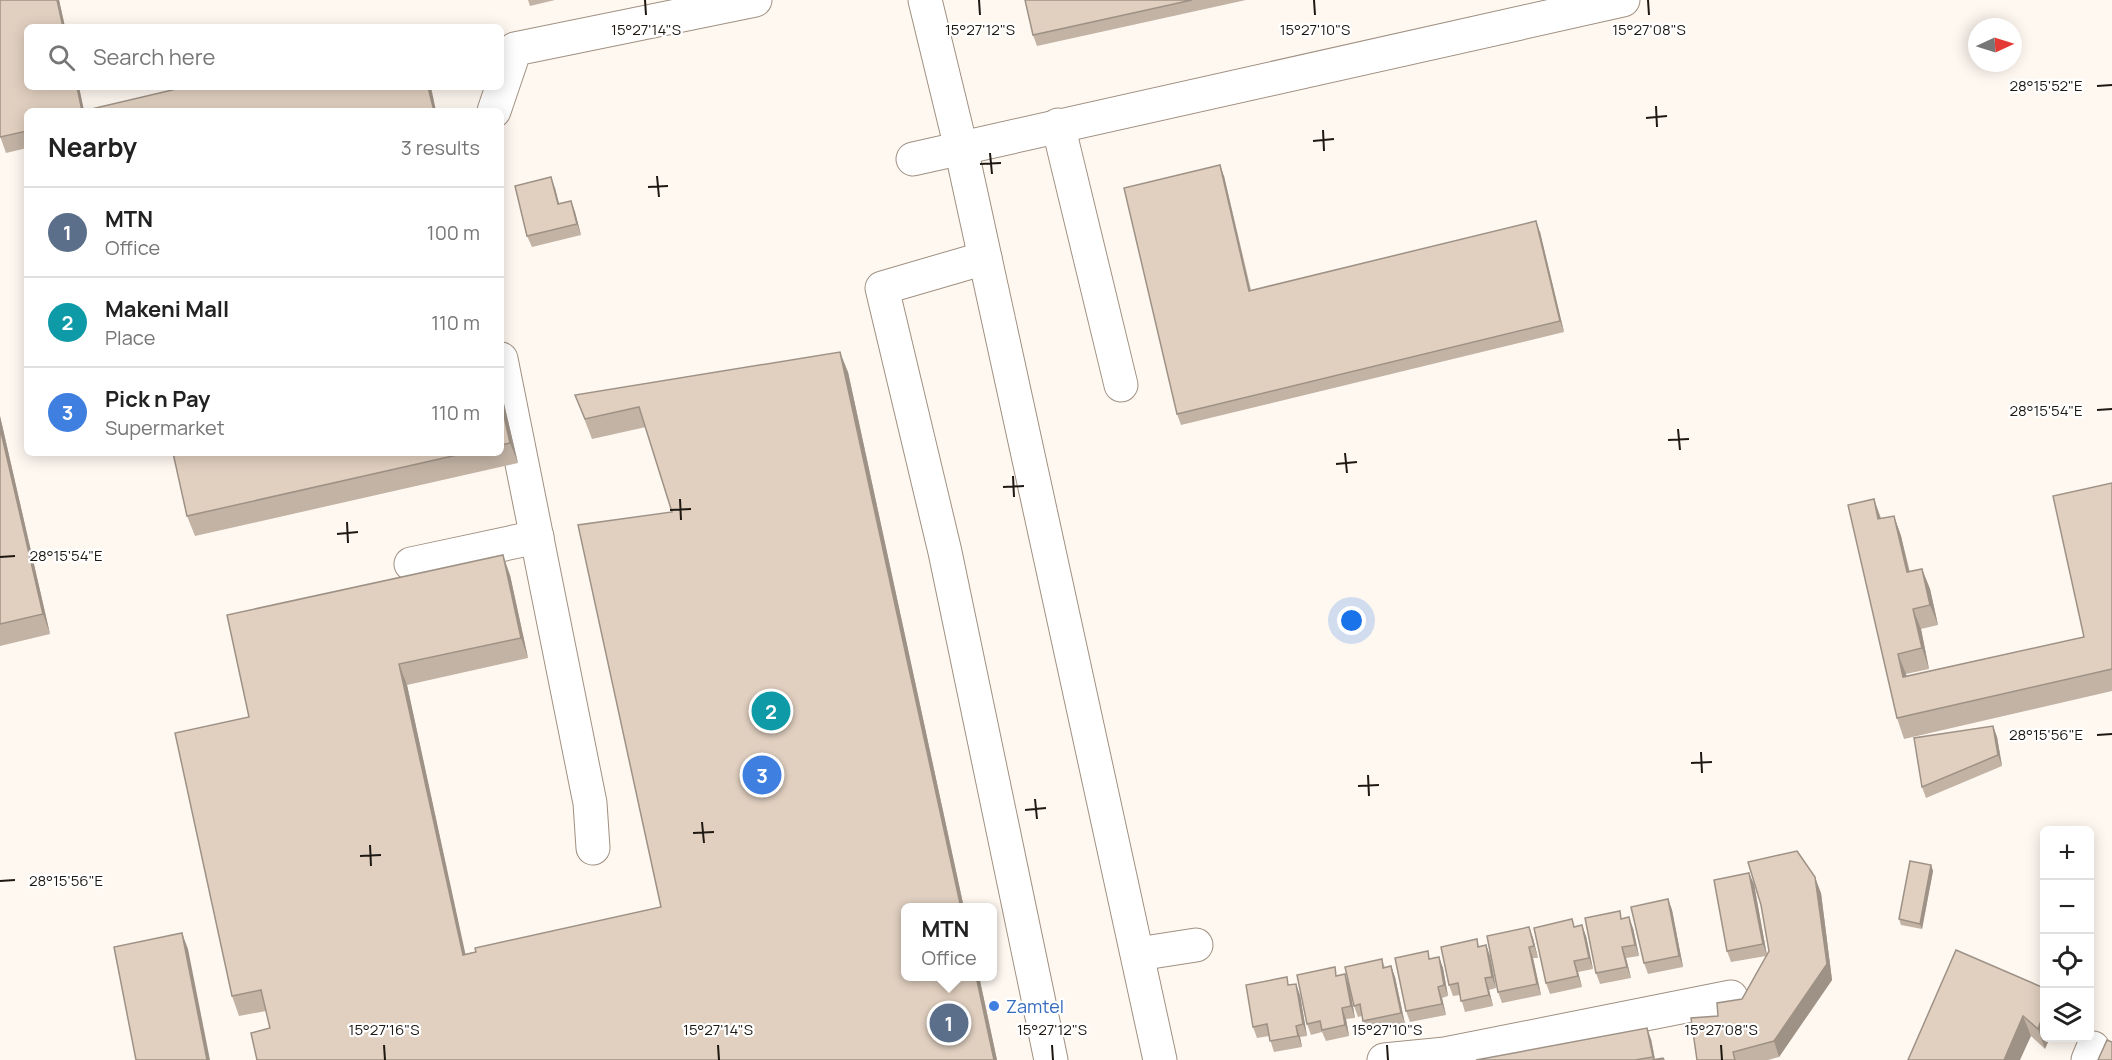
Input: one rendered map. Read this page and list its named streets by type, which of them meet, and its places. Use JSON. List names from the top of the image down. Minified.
{"places":["Zamtel"],"north":"right","page":{"search":"Search here","heading":["Nearby","3 results"],"list":[{"mark":"1","name":"MTN","note":"Office","value":"100 m"},{"mark":"2","name":"Makeni Mall","note":"Place","value":"110 m"},{"mark":"3","name":"Pick n Pay","note":"Supermarket","value":"110 m"}],"pins":["2","3","1"],"map_buttons":["+","−"],"popup":["MTN","Office"]},"coordinates":["15°27'14\"S","15°27'12\"S","15°27'10\"S","15°27'08\"S","28°15'52\"E","28°15'54\"E","28°15'56\"E","15°27'16\"S"]}
